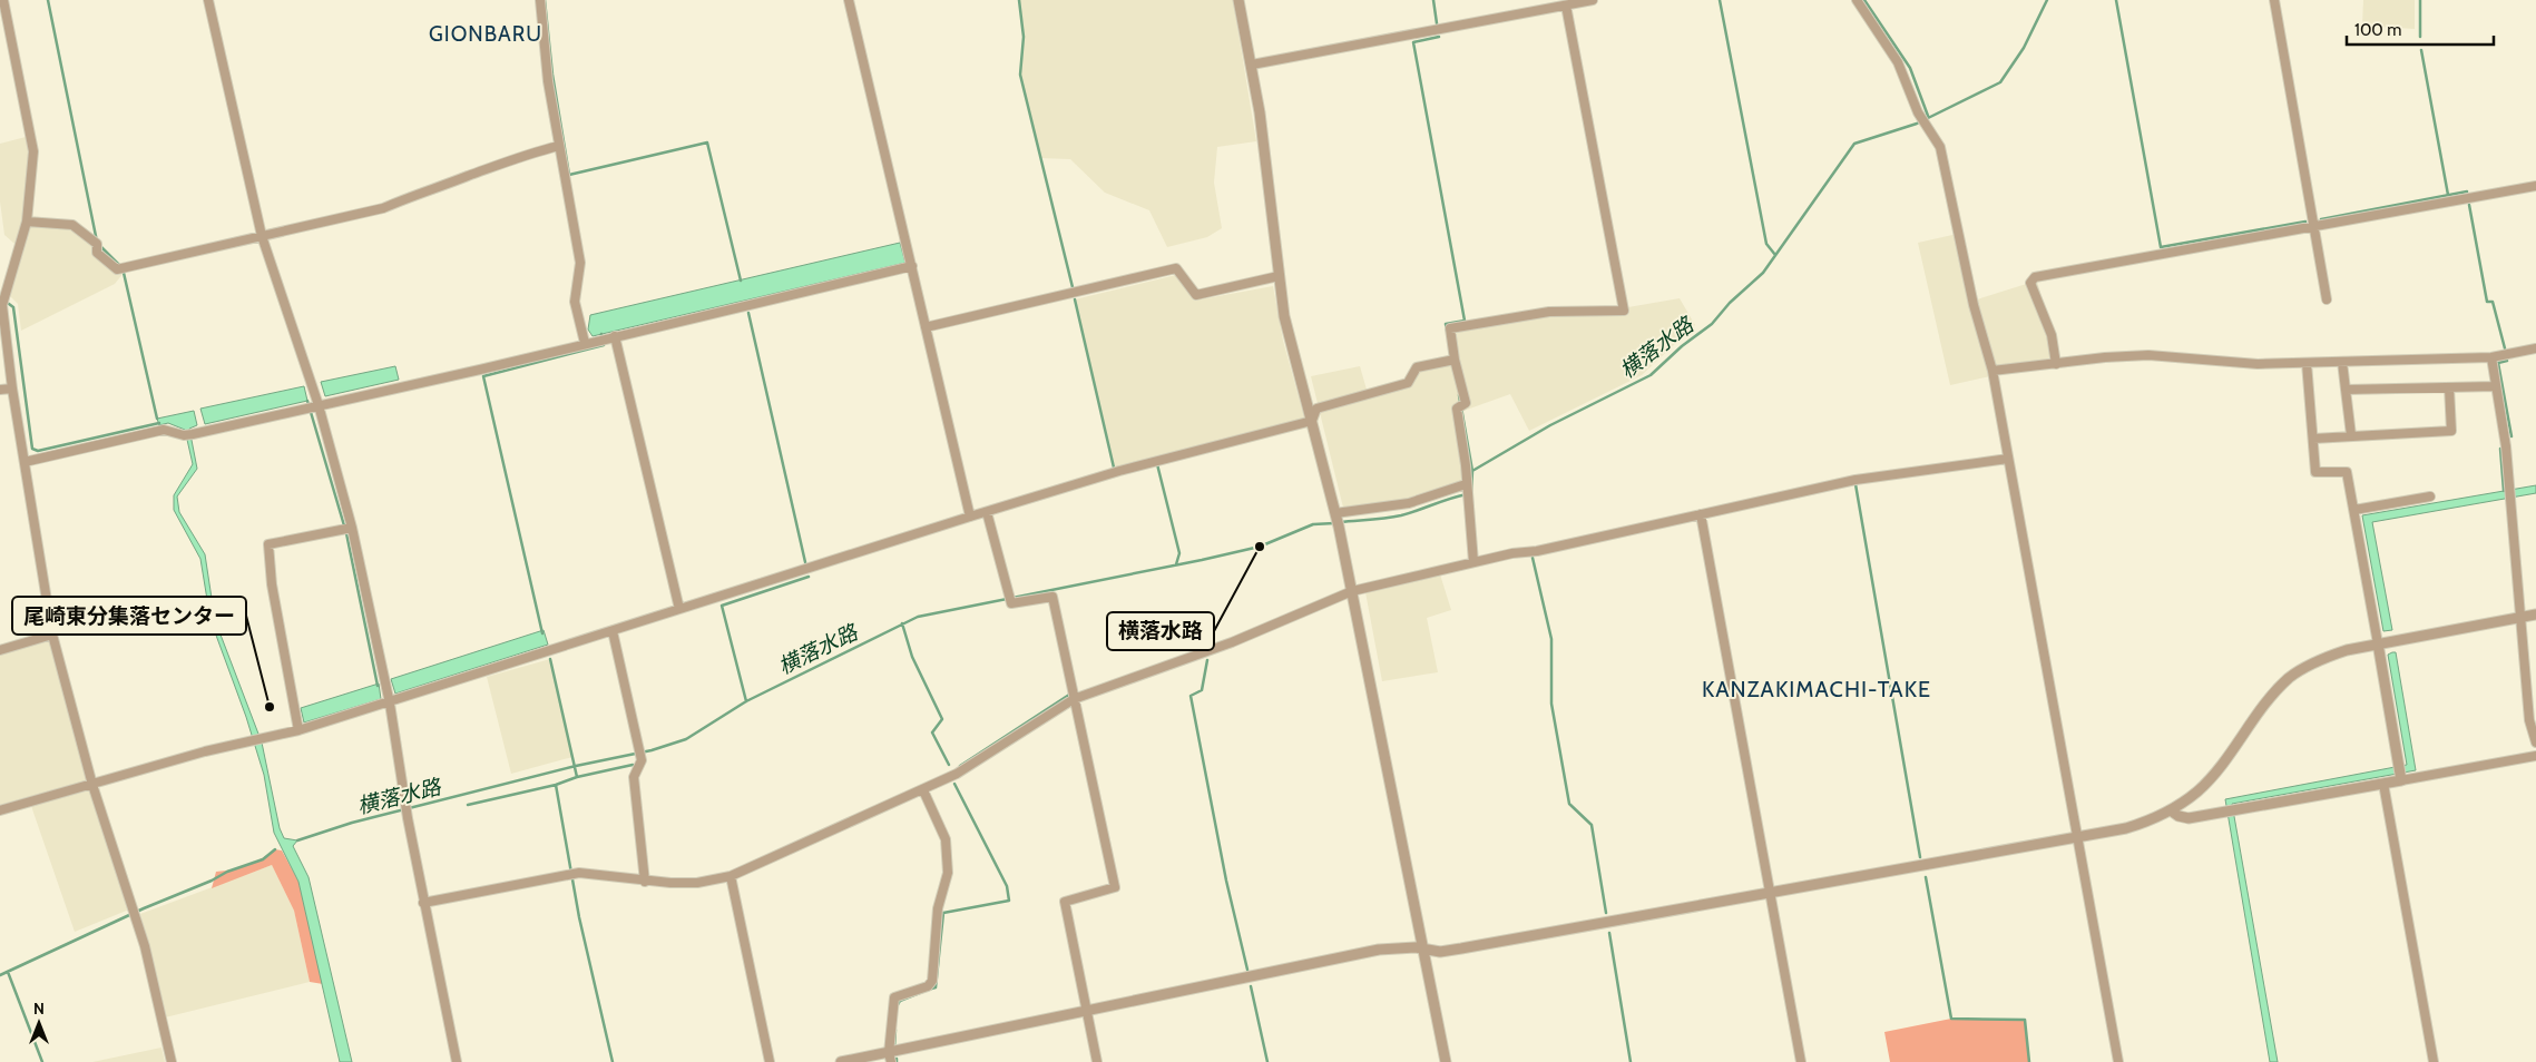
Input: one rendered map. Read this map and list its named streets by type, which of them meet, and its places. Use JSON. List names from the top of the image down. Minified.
{"districts":["GIONBARU","KANZAKIMACHI-TAKE"],"water":["横落水路"],"places":["横落水路","尾崎東分集落センター"],"scale_bar":"100 m","north":"top"}
